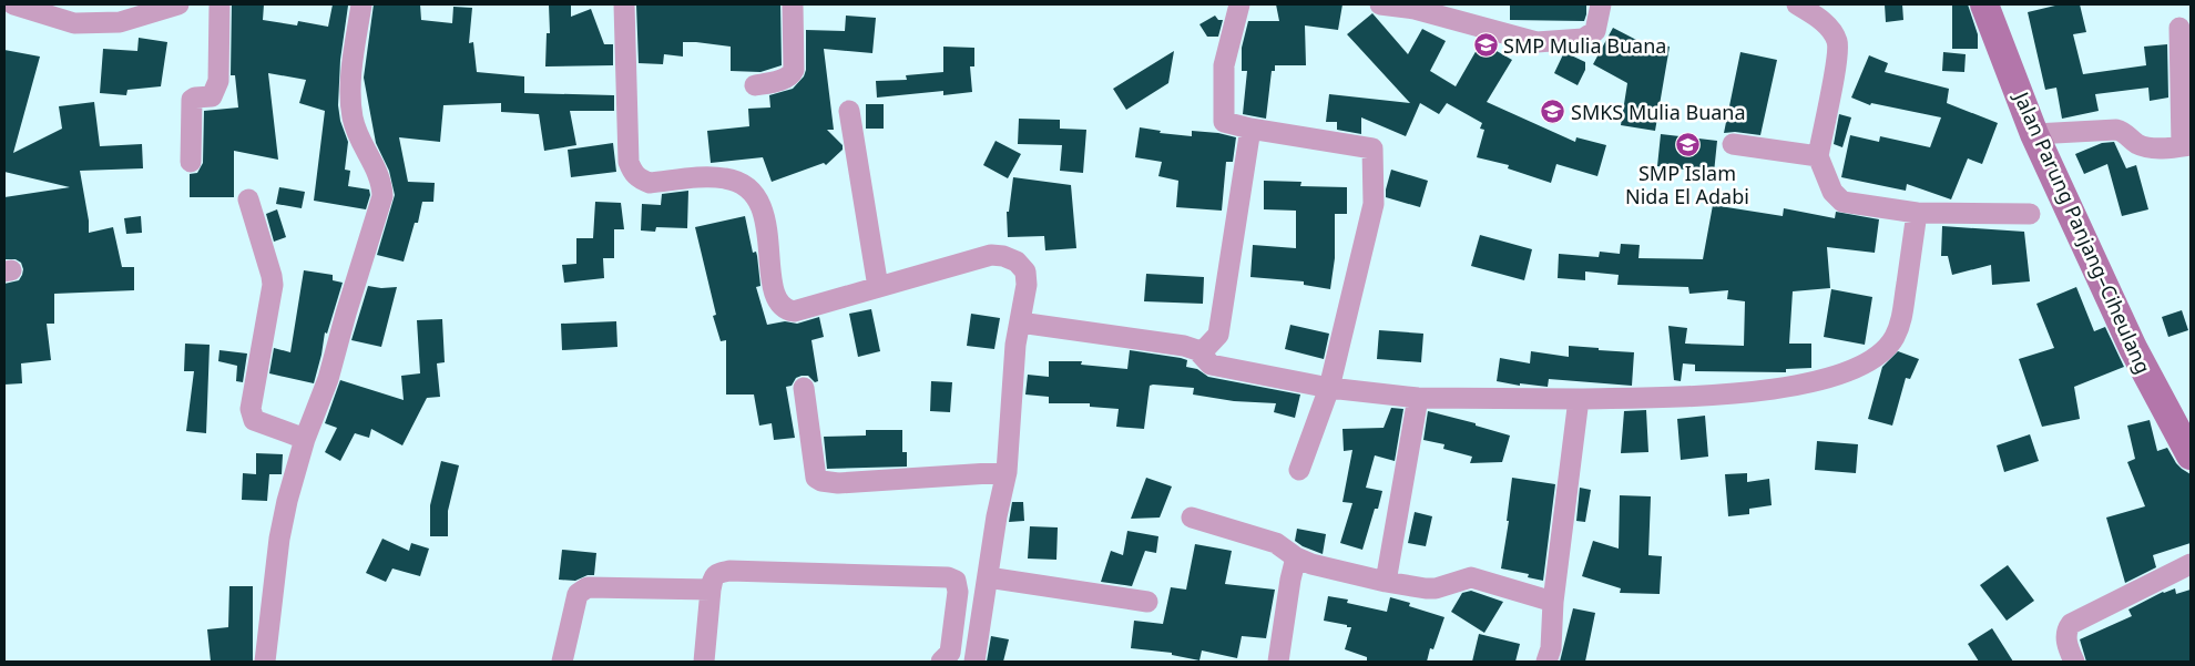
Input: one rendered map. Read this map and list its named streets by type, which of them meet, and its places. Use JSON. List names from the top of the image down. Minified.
{"streets":{"street":["Jalan Parung Panjang–Ciheulang"]},"places":{"school or university":["SMP Mulia Buana","SMKS Mulia Buana","SMP Islam Nida El Adabi"]}}
